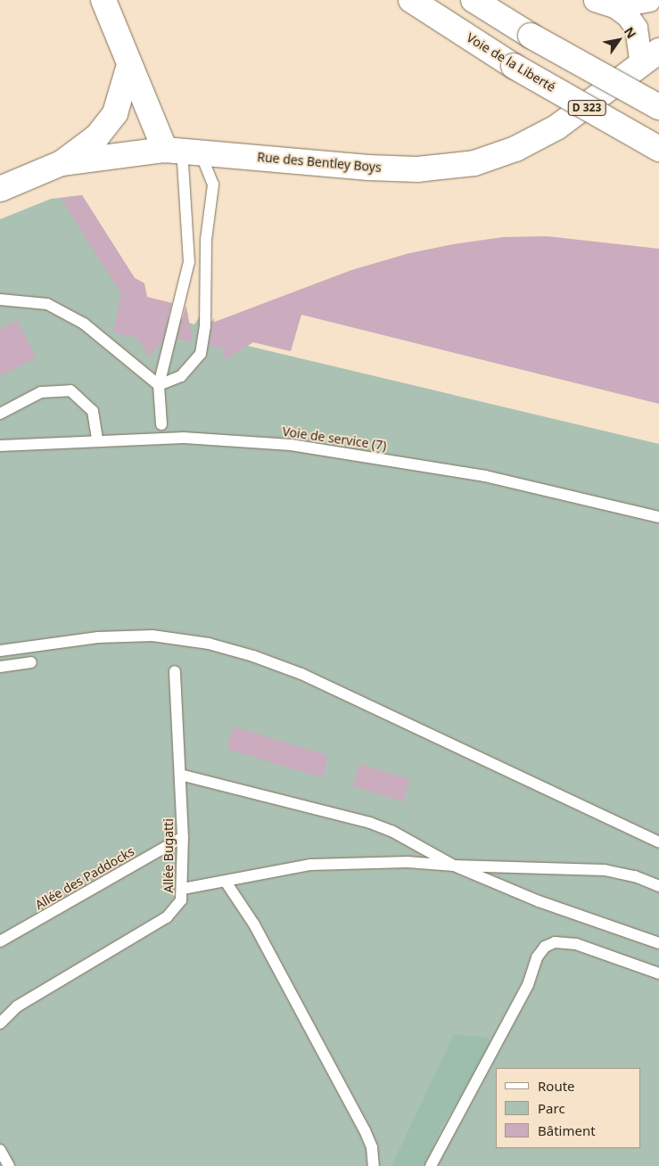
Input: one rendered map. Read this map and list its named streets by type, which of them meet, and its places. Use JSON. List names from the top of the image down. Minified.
{"streets":{"main road":["Voie de la Liberté","D 323","Rue des Bentley Boys"],"lane":["Voie de service (7)","Allée Bugatti","Allée des Paddocks"]},"crossings":[["Allée Bugatti","Allée des Paddocks"]],"legend":["Route","Parc","Bâtiment"],"north":"top right"}
